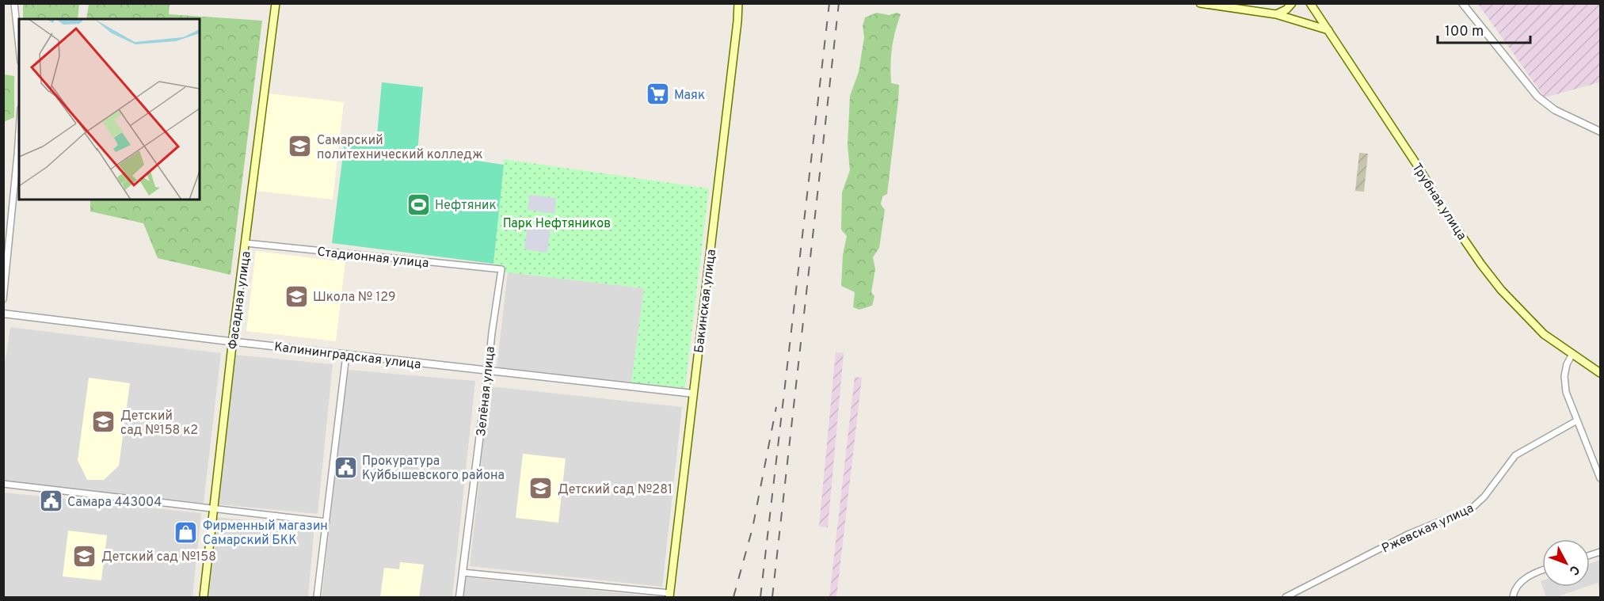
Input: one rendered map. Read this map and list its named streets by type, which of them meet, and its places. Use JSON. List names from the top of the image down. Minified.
{"streets":{"main road":["Трубная улица","Фасадная улица","Бакинская улица"],"street":["Стадионная улица","Калининградская улица","Зелёная улица","Ржевская улица"]},"crossings":[["Стадионная улица","Фасадная улица"],["Стадионная улица","Зелёная улица"],["Фасадная улица","Калининградская улица"],["Бакинская улица","Калининградская улица"],["Калининградская улица","Зелёная улица"]],"parks":["Парк Нефтяников"],"places":{"supermarket":["Маяк"],"school or university":["Самарский политехнический колледж","Школа № 129","Детский сад №158 к2","Детский сад №281","Детский сад №158"],"sports":["Нефтяник"],"public building":["Прокуратура Куйбышевского района","Самара 443004"],"shop":["Фирменный магазин Самарский БКК"]},"scale_bar":"100 m","north":"bottom right"}
